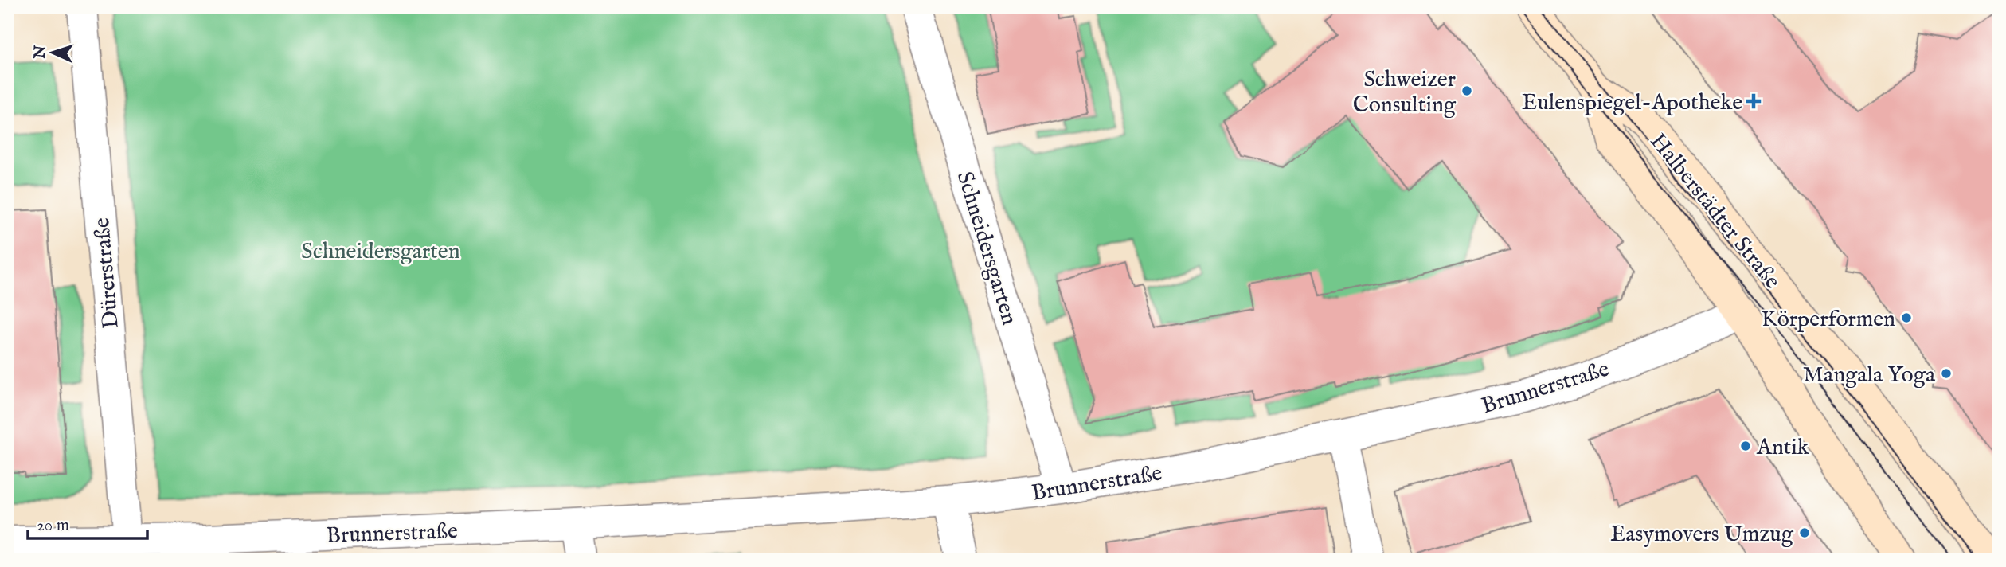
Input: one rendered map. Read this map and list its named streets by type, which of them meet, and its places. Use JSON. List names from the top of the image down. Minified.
{"streets":{"main road":["Halberstädter Straße"],"street":["Schneidersgarten","Dürerstraße","Brunnerstraße"]},"crossings":[["Halberstädter Straße","Brunnerstraße"],["Schneidersgarten","Brunnerstraße"],["Dürerstraße","Brunnerstraße"]],"parks":["Schneidersgarten"],"places":{"other":["Schweizer Consulting","Körperformen","Mangala Yoga","Antik","Easymovers Umzug"],"health":["Eulenspiegel-Apotheke"]},"scale_bar":"20 m","north":"left"}
